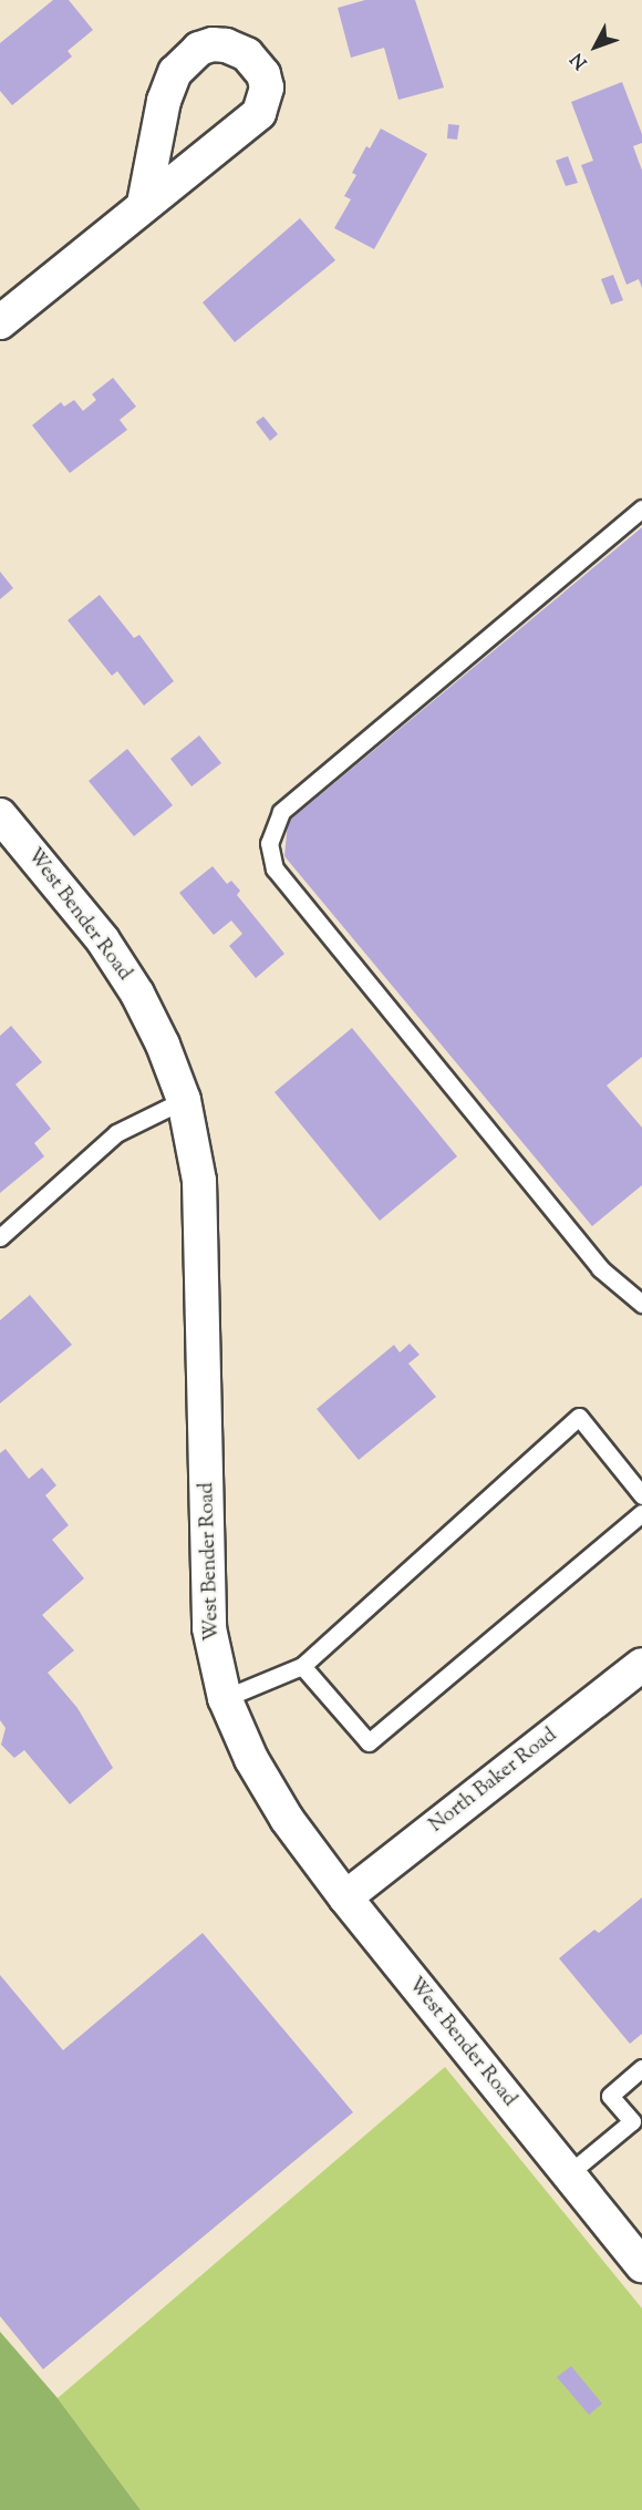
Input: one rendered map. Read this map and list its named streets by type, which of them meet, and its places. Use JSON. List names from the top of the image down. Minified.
{"streets":{"street":["West Bender Road","North Baker Road"]},"crossings":[["West Bender Road","North Baker Road"]],"north":"bottom left"}
